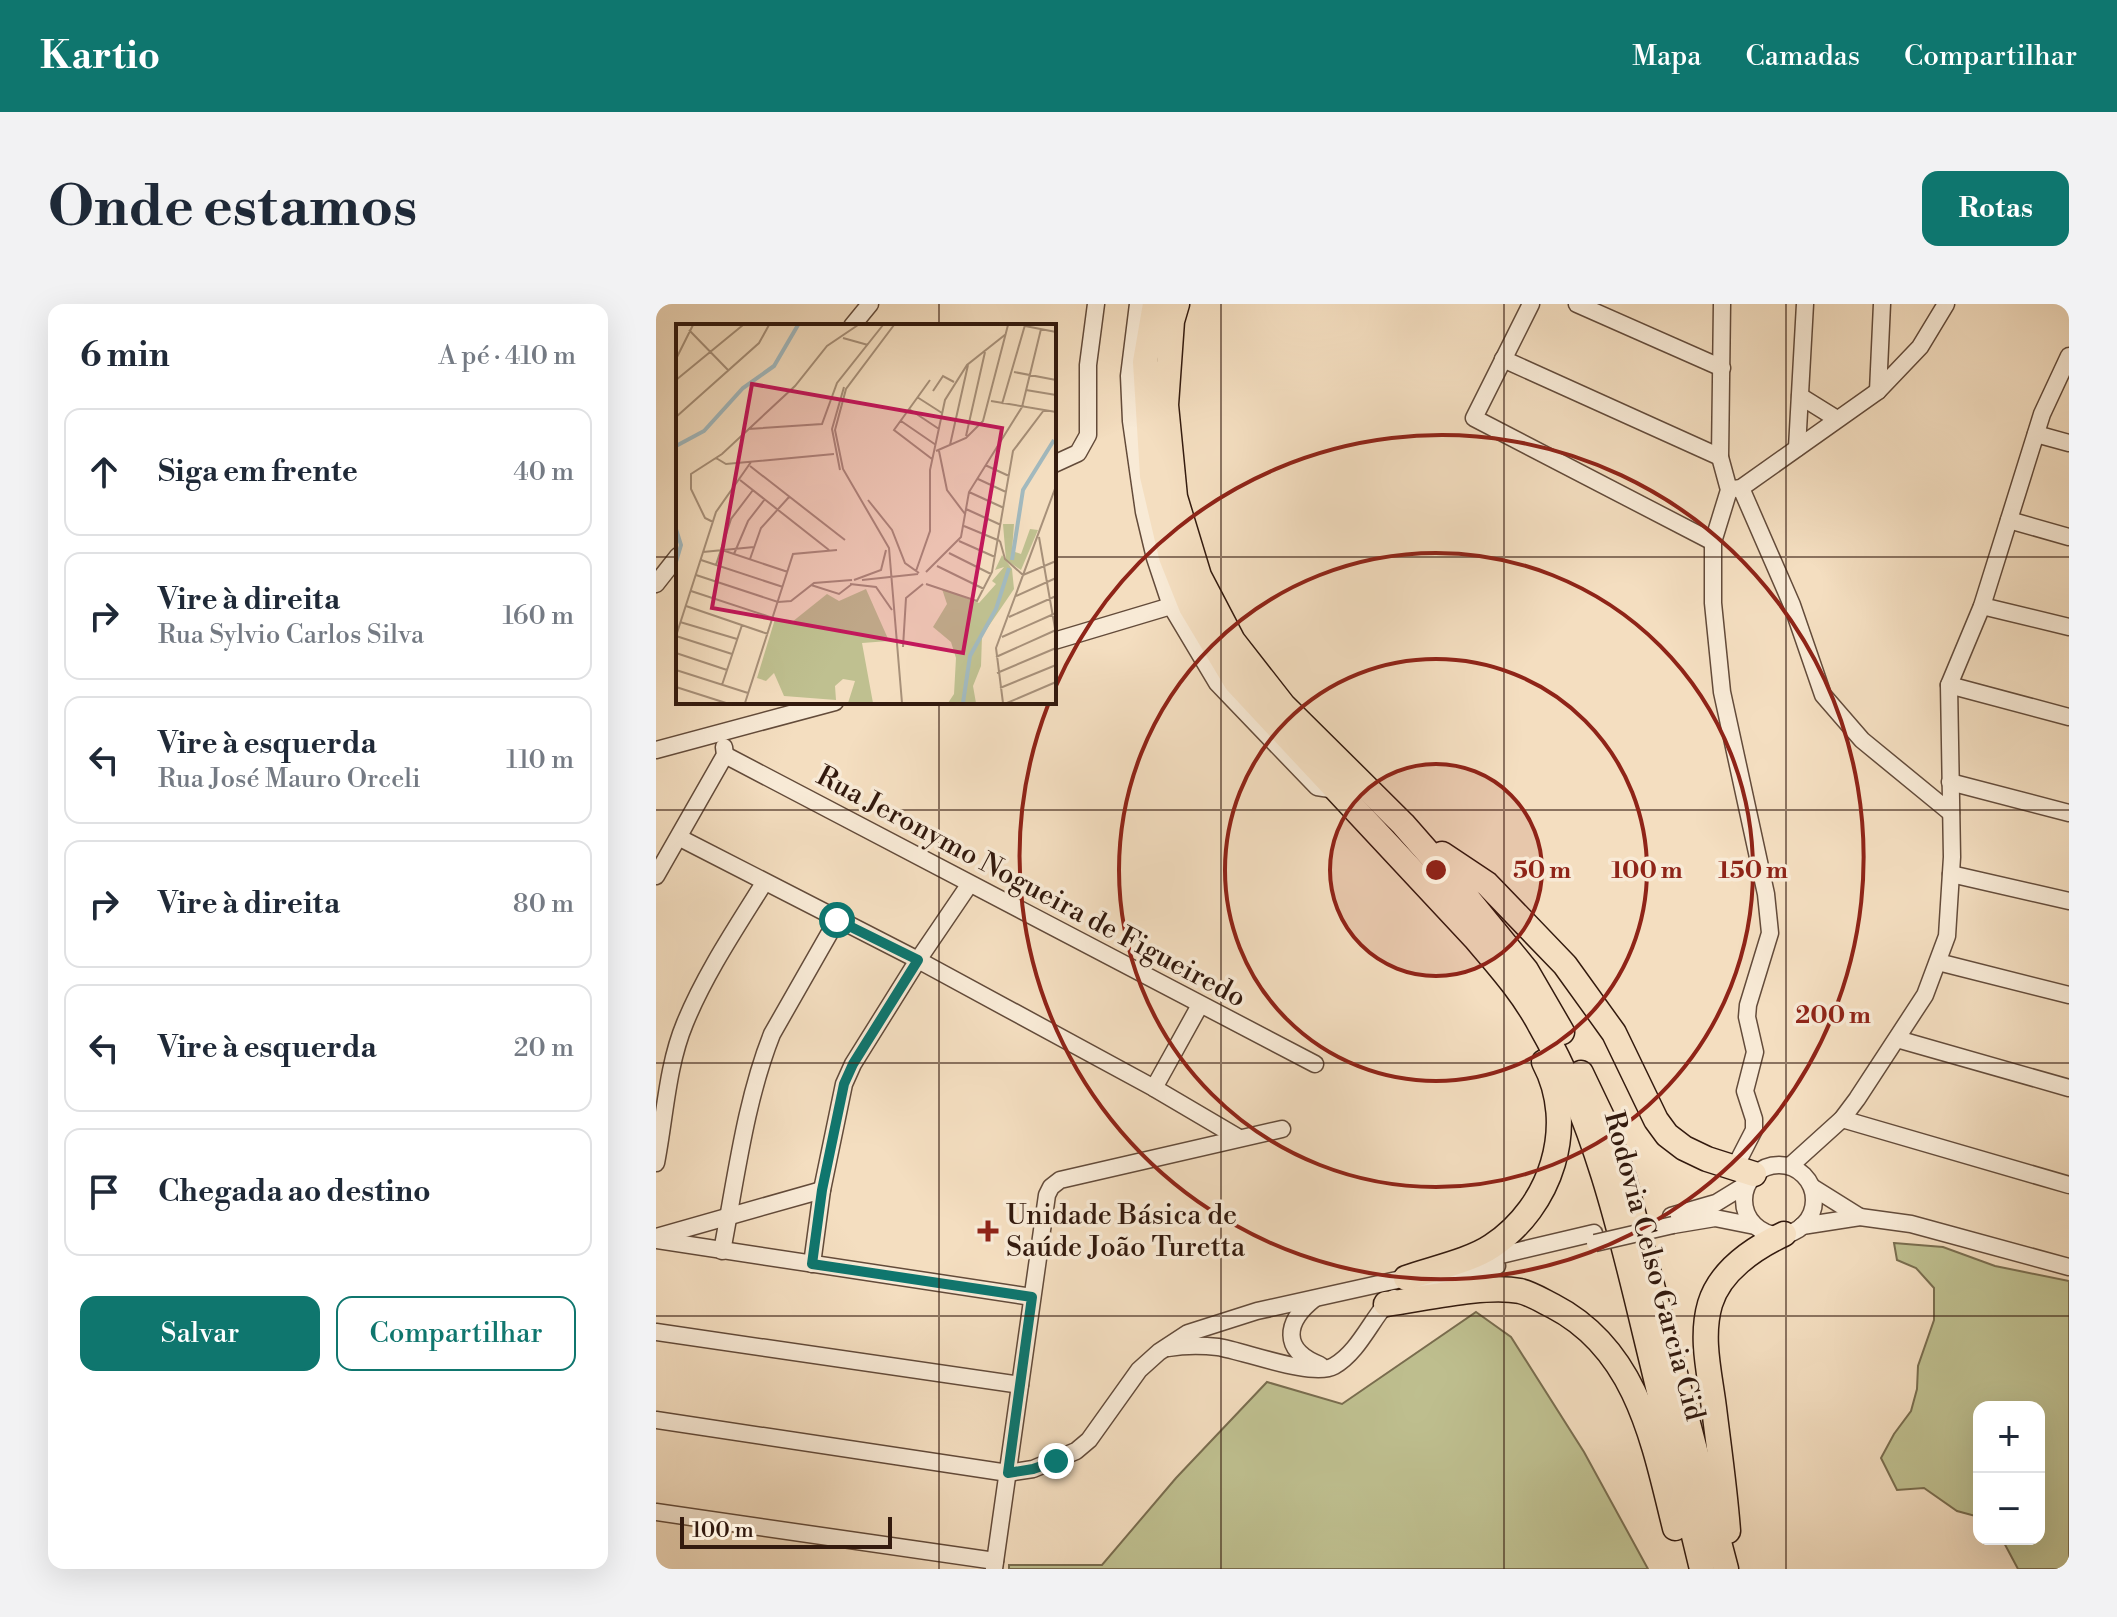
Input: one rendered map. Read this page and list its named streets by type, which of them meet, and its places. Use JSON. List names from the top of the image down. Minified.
{"streets":{"highway":["Rodovia Celso Garcia Cid"],"street":["Rua Jeronymo Nogueira de Figueiredo"]},"places":{"health":["Unidade Básica de Saúde João Turetta"]},"scale_bar":"100 m","page":{"header":"Kartio","nav":["Mapa","Camadas","Compartilhar"],"buttons":["Rotas",["Salvar","Compartilhar"]],"title":"Onde estamos","heading":["6 min","A pé · 410 m"],"list":[["Siga em frente","40 m"],["Vire à direita","Rua Sylvio Carlos Silva","160 m"],["Vire à esquerda","Rua José Mauro Orceli","110 m"],["Vire à direita","80 m"],["Vire à esquerda","20 m"],"Chegada ao destino"],"map_buttons":["+","−"],"scale":"100 m"},"rings":["50 m","100 m","150 m","200 m"]}
